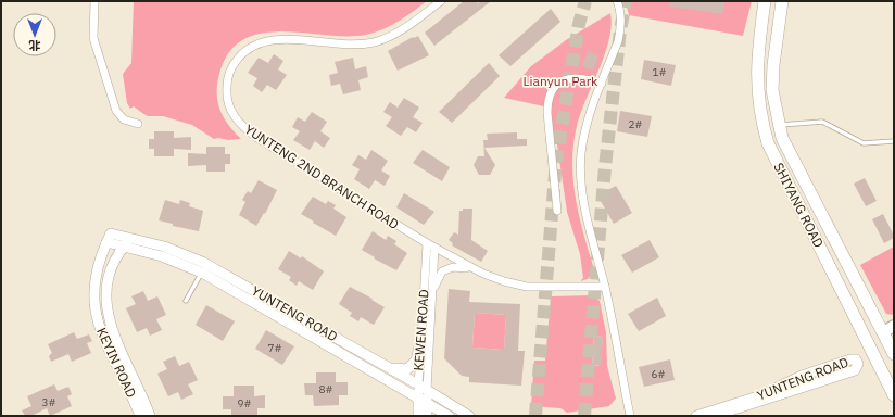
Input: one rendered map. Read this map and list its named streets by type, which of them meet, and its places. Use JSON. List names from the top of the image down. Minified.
{"streets":{"main road":["SHIYANG ROAD"],"street":["YUNTENG 2ND BRANCH ROAD","YUNTENG ROAD","KEWEN ROAD","KEYIN ROAD"]},"crossings":[["YUNTENG 2ND BRANCH ROAD","KEWEN ROAD"],["YUNTENG ROAD","KEWEN ROAD"],["YUNTENG ROAD","KEYIN ROAD"]],"parks":["Lianyun Park"],"house_numbers":["1#","2#","7#","6#","8#","3#","9#"],"north":"bottom"}
